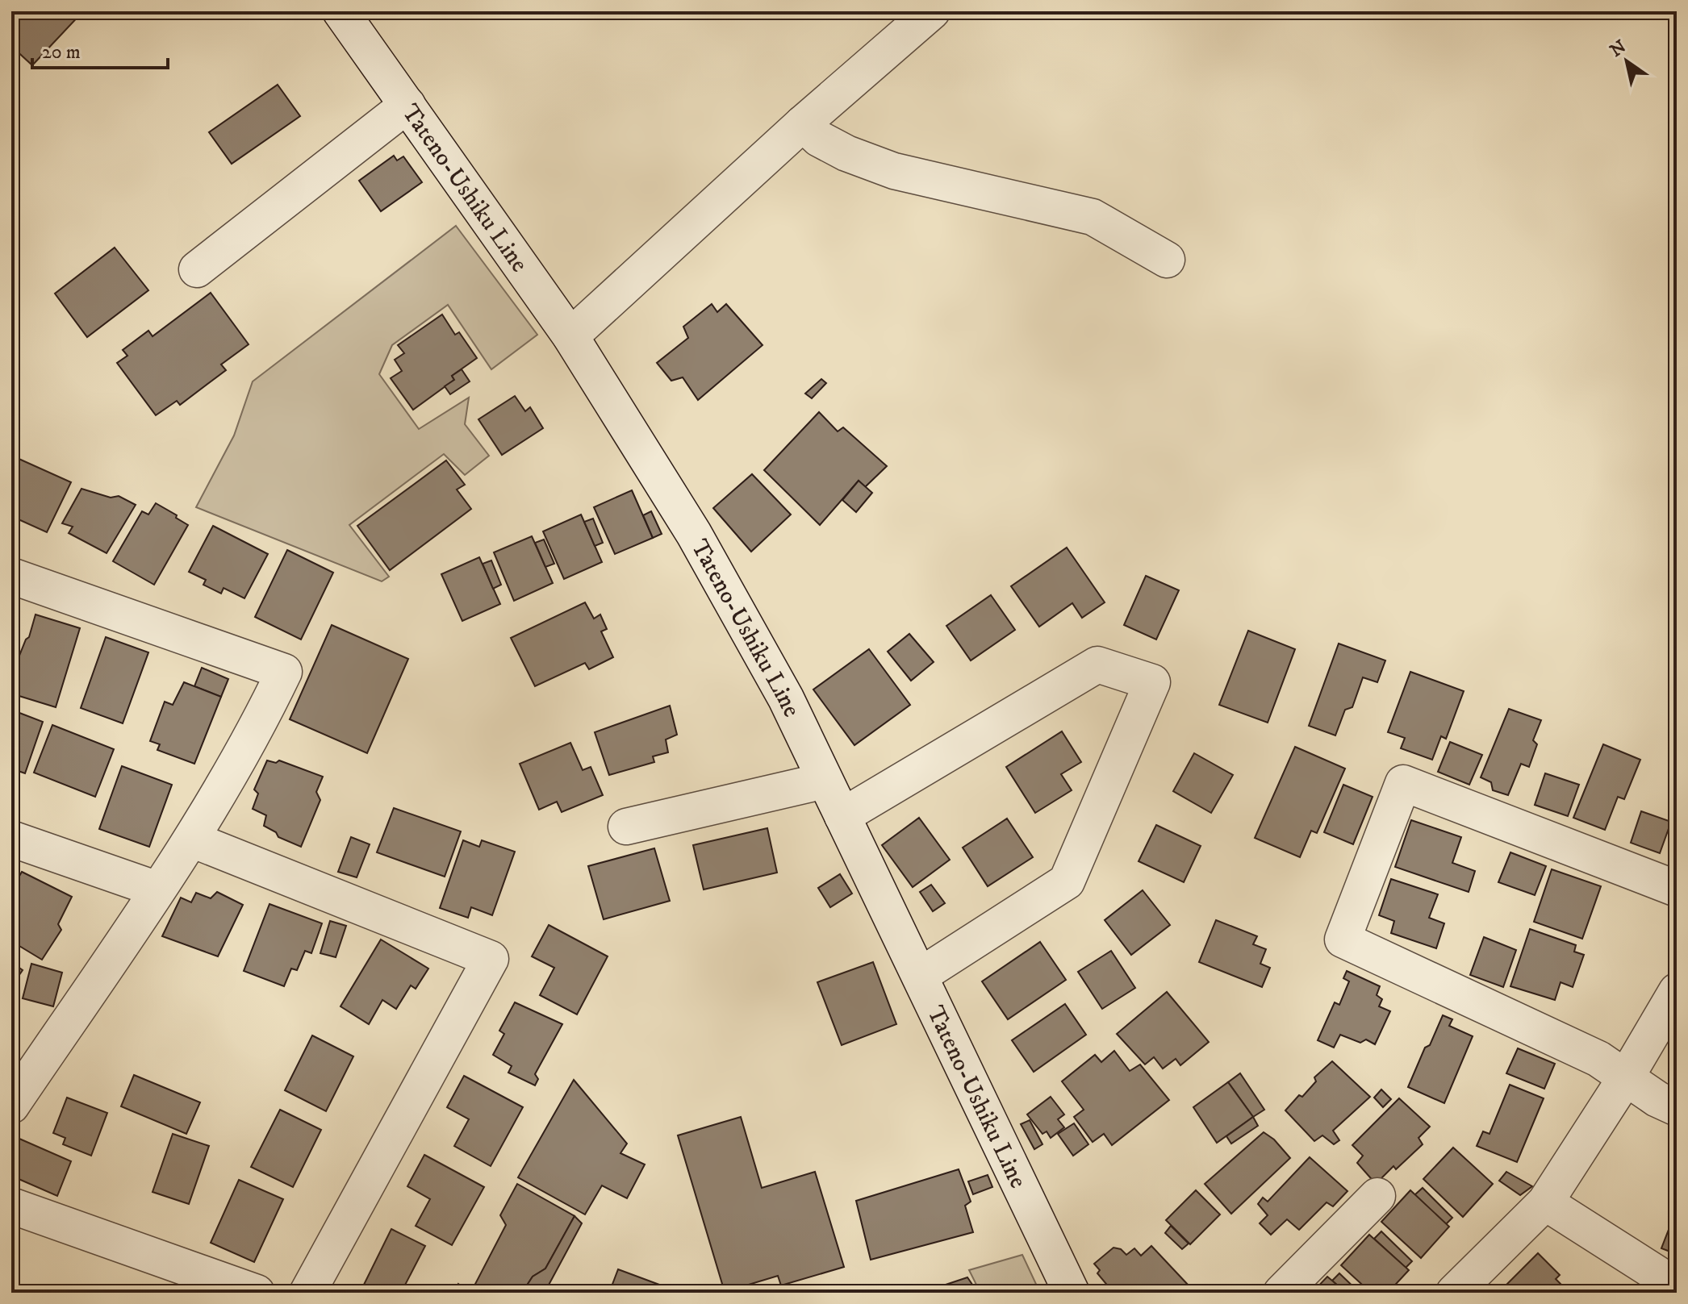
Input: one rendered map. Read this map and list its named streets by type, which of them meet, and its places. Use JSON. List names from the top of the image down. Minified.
{"streets":{"street":["Tateno-Ushiku Line"]},"scale_bar":"20 m","north":"top left"}
